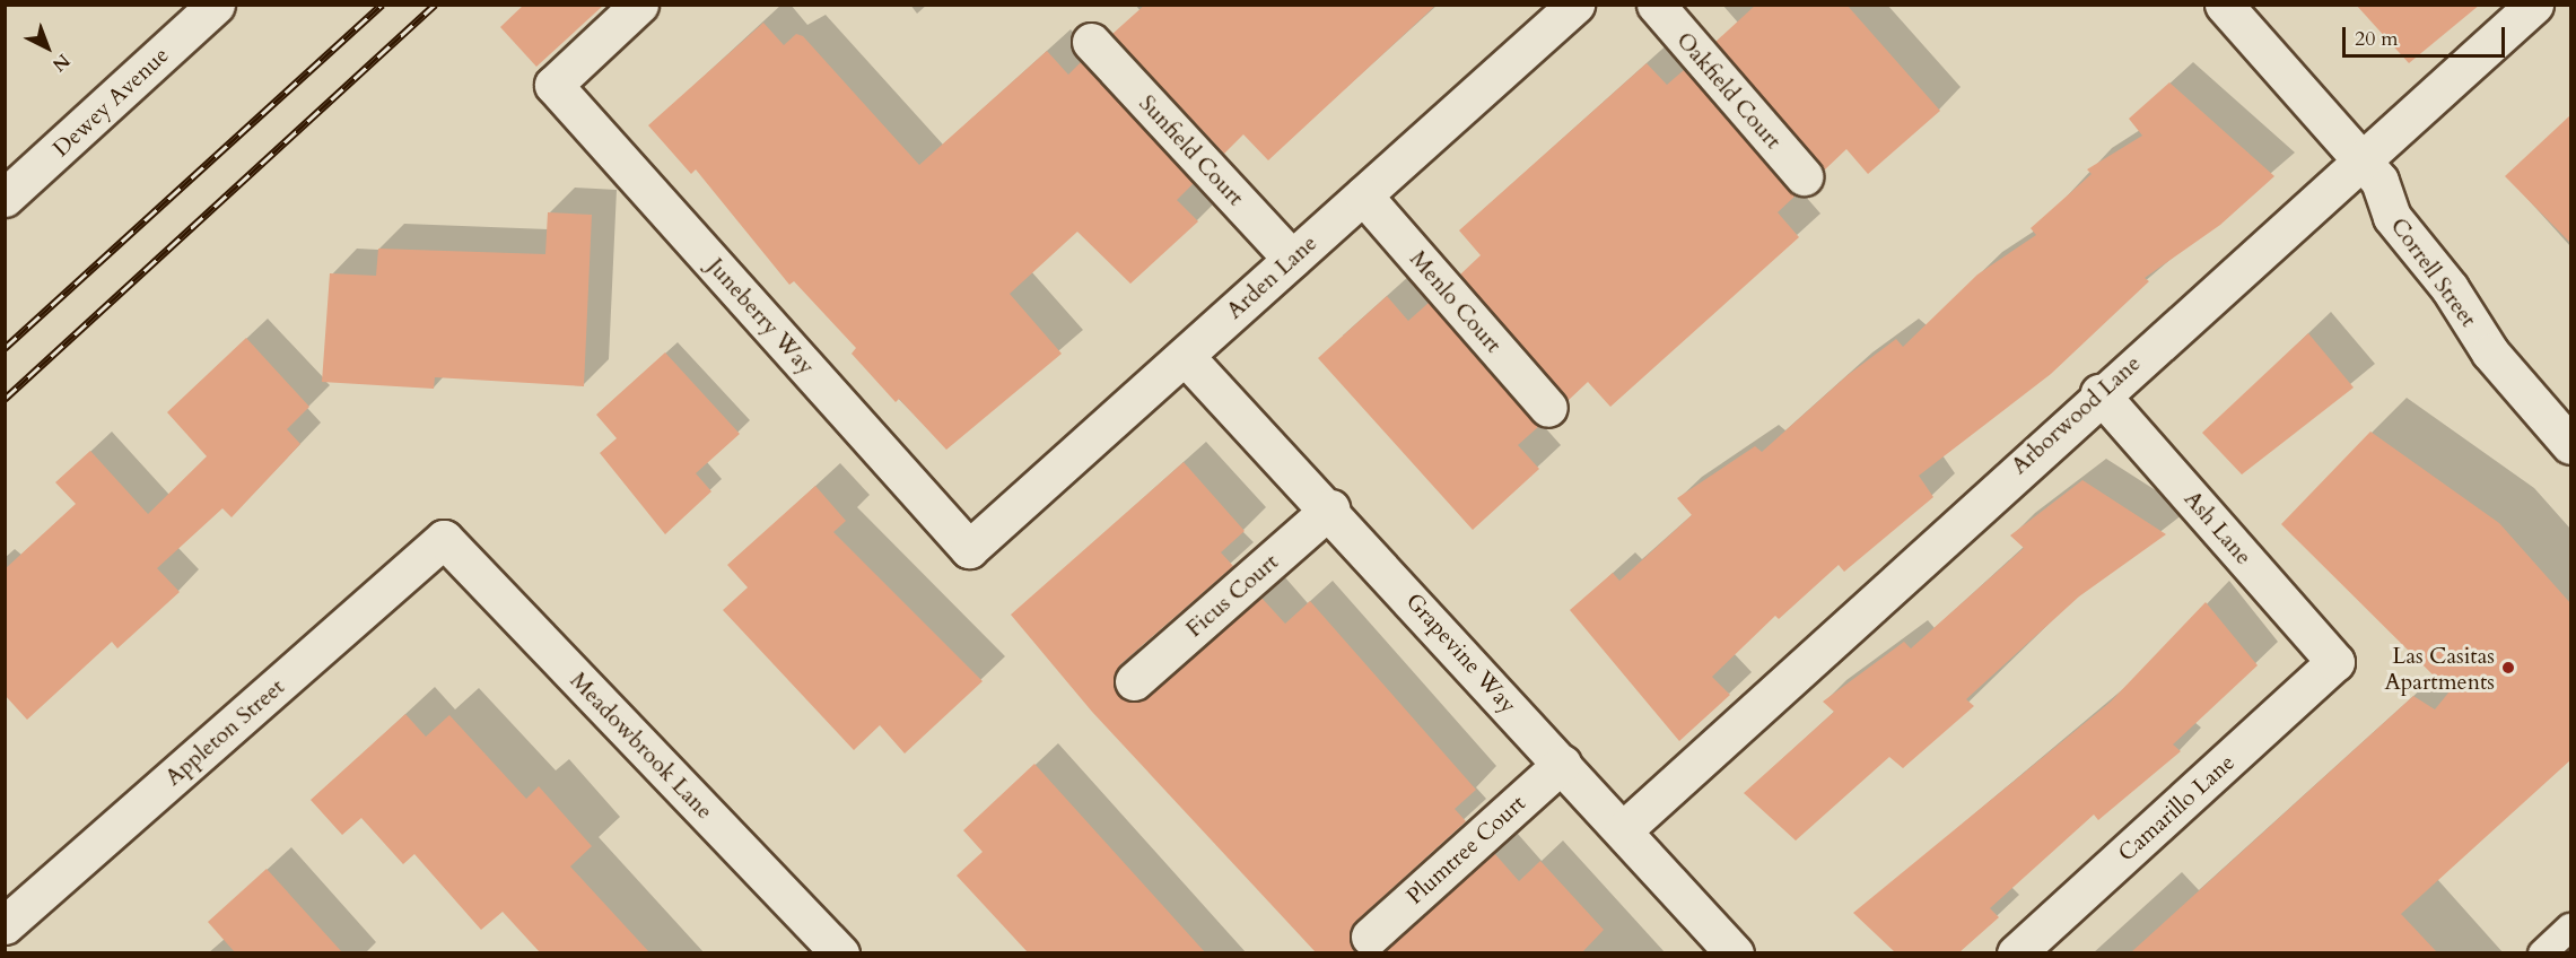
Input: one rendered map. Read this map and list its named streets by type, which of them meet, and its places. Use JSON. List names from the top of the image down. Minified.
{"streets":{"street":["Oakfield Court","Dewey Avenue","Sunfield Court","Correll Street","Arden Lane","Menlo Court","Juneberry Way","Arborwood Lane","Ash Lane","Ficus Court","Grapevine Way","Appleton Street","Meadowbrook Lane","Camarillo Lane","Plumtree Court"]},"crossings":[["Sunfield Court","Arden Lane"],["Correll Street","Arborwood Lane"],["Arden Lane","Menlo Court"],["Arden Lane","Juneberry Way"],["Arden Lane","Grapevine Way"],["Arborwood Lane","Ash Lane"],["Arborwood Lane","Grapevine Way"],["Ash Lane","Camarillo Lane"],["Ficus Court","Grapevine Way"],["Grapevine Way","Plumtree Court"],["Appleton Street","Meadowbrook Lane"]],"places":["Las Casitas Apartments"],"scale_bar":"20 m","north":"bottom right"}
